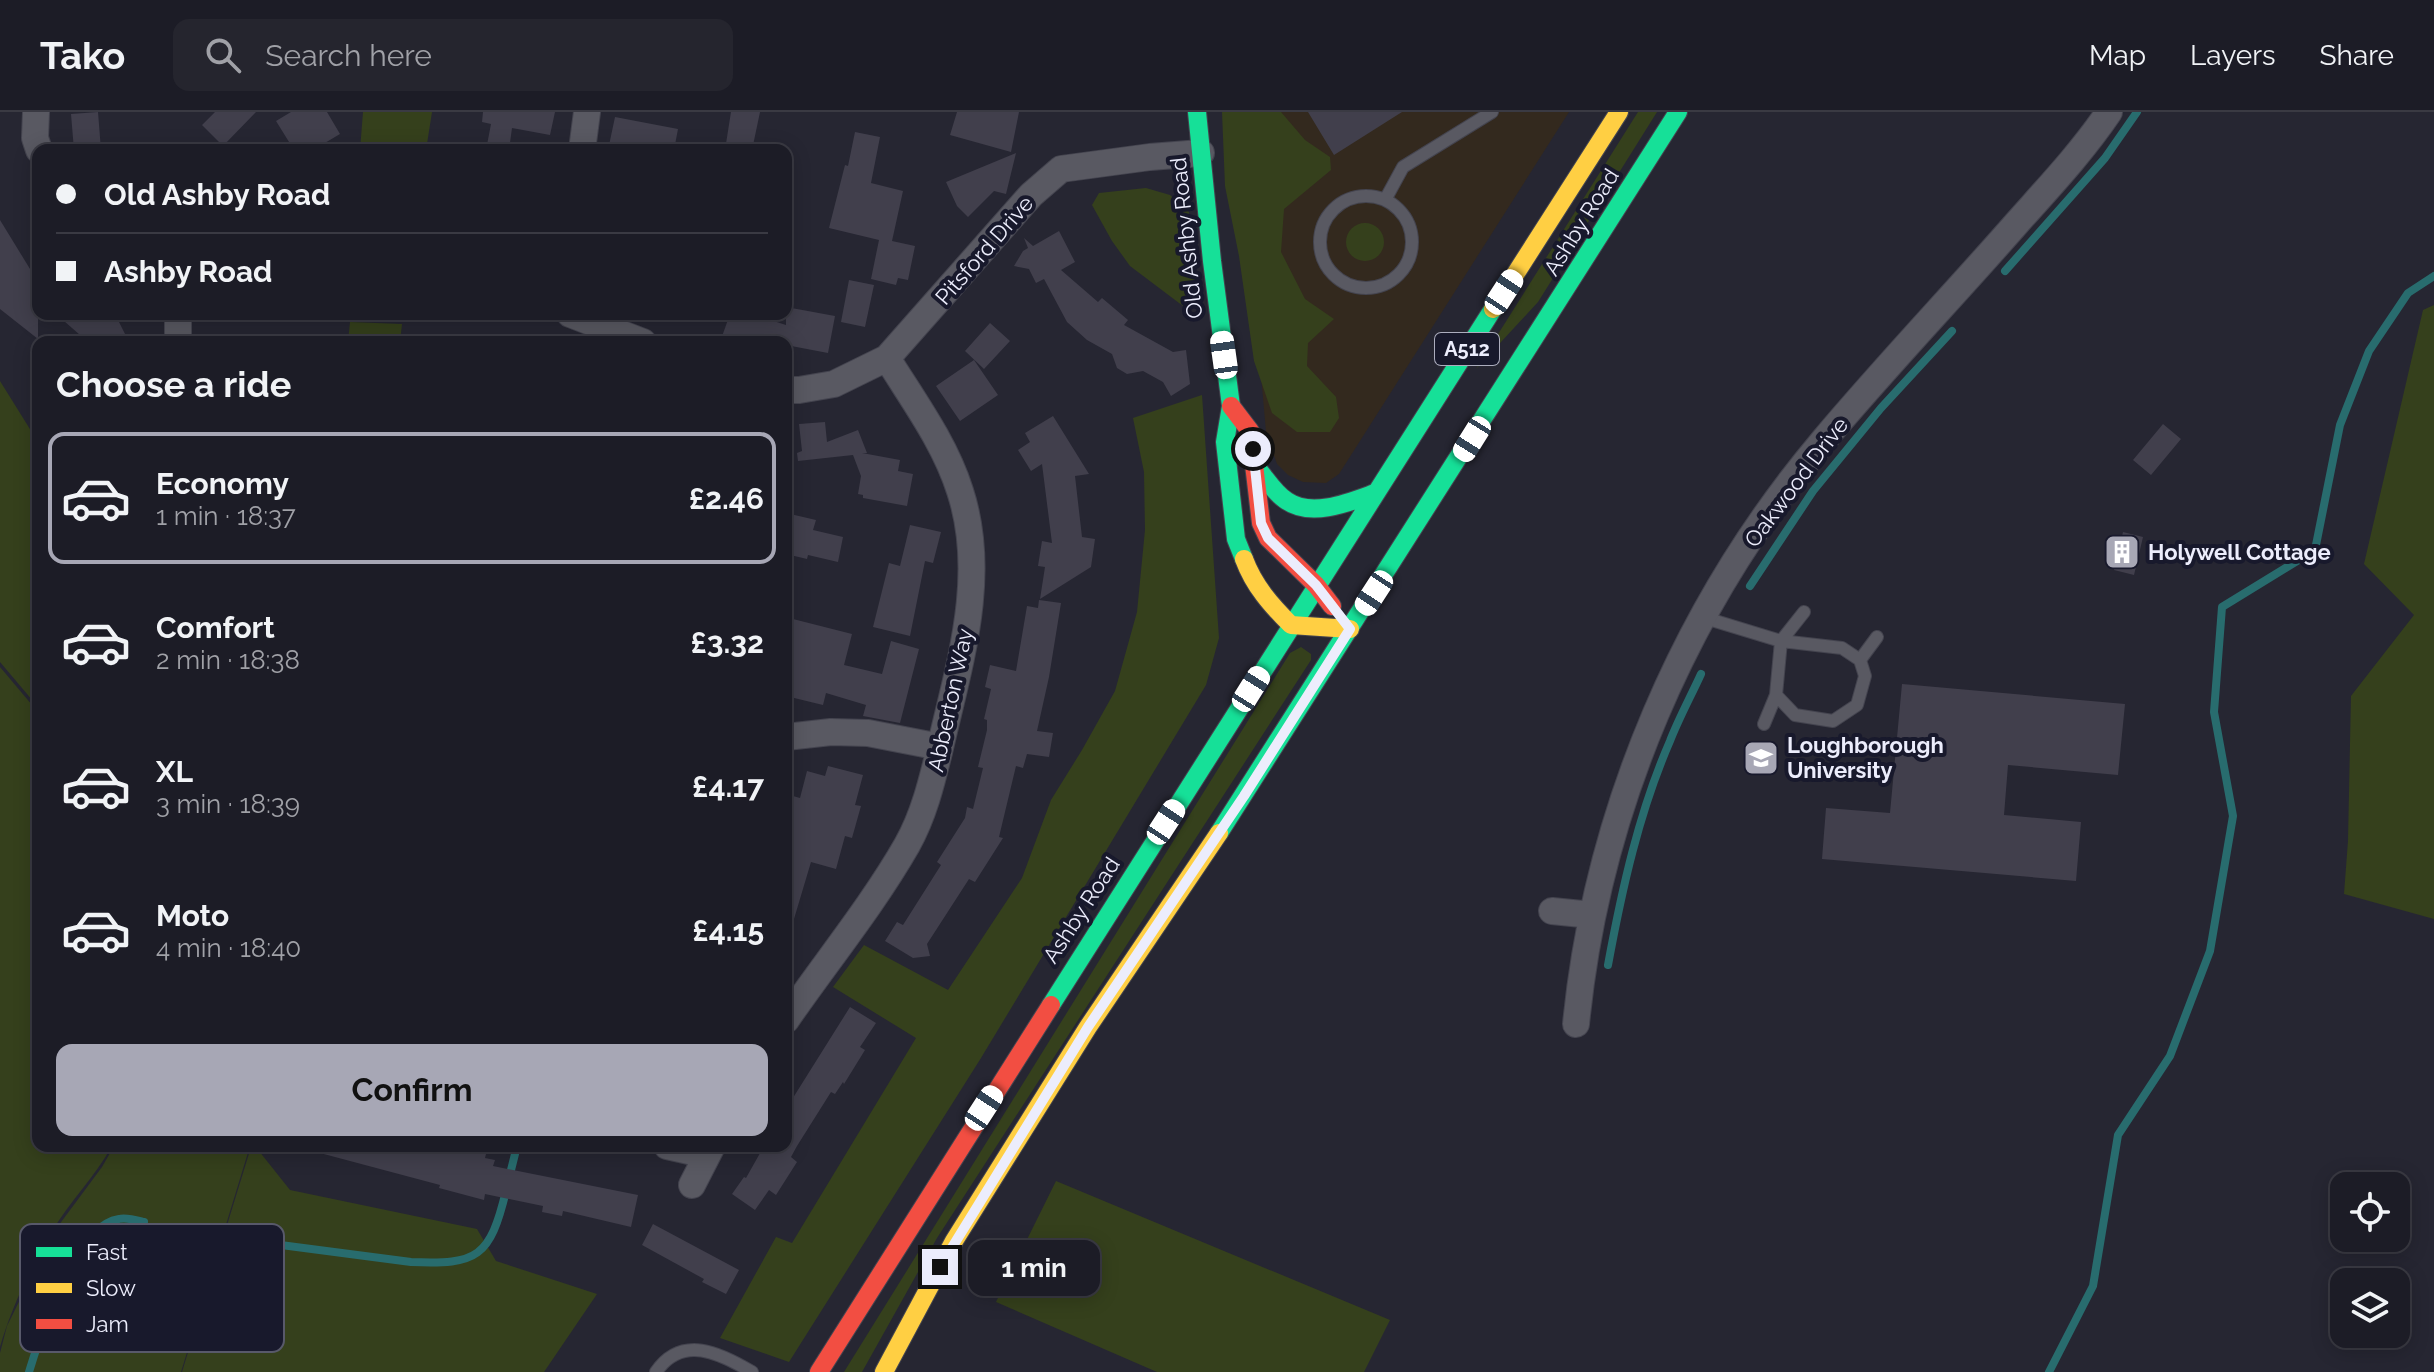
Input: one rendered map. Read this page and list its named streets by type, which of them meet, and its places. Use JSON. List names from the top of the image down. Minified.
{"streets":{"main road":["Ashby Road","Old Ashby Road","A512"],"street":["Pitsford Drive","Oakwood Drive","Abberton Way"]},"crossings":[["Ashby Road","Old Ashby Road"],["Old Ashby Road","Pitsford Drive"],["Pitsford Drive","Abberton Way"]],"places":{"building":["Holywell Cottage"],"school or university":["Loughborough University"]},"legend":["Fast","Slow","Jam"],"page":{"header":"Tako","search":"Search here","nav":["Map","Layers","Share"],"banner":["Old Ashby Road","Ashby Road"],"heading":"Choose a ride","list":[{"name":"Economy","note":"1 min · 18:37","value":"£2.46"},{"name":"Comfort","note":"2 min · 18:38","value":"£3.32"},{"name":"XL","note":"3 min · 18:39","value":"£4.17"},{"name":"Moto","note":"4 min · 18:40","value":"£4.15"}],"buttons":"Confirm","bubble":"1 min"}}
